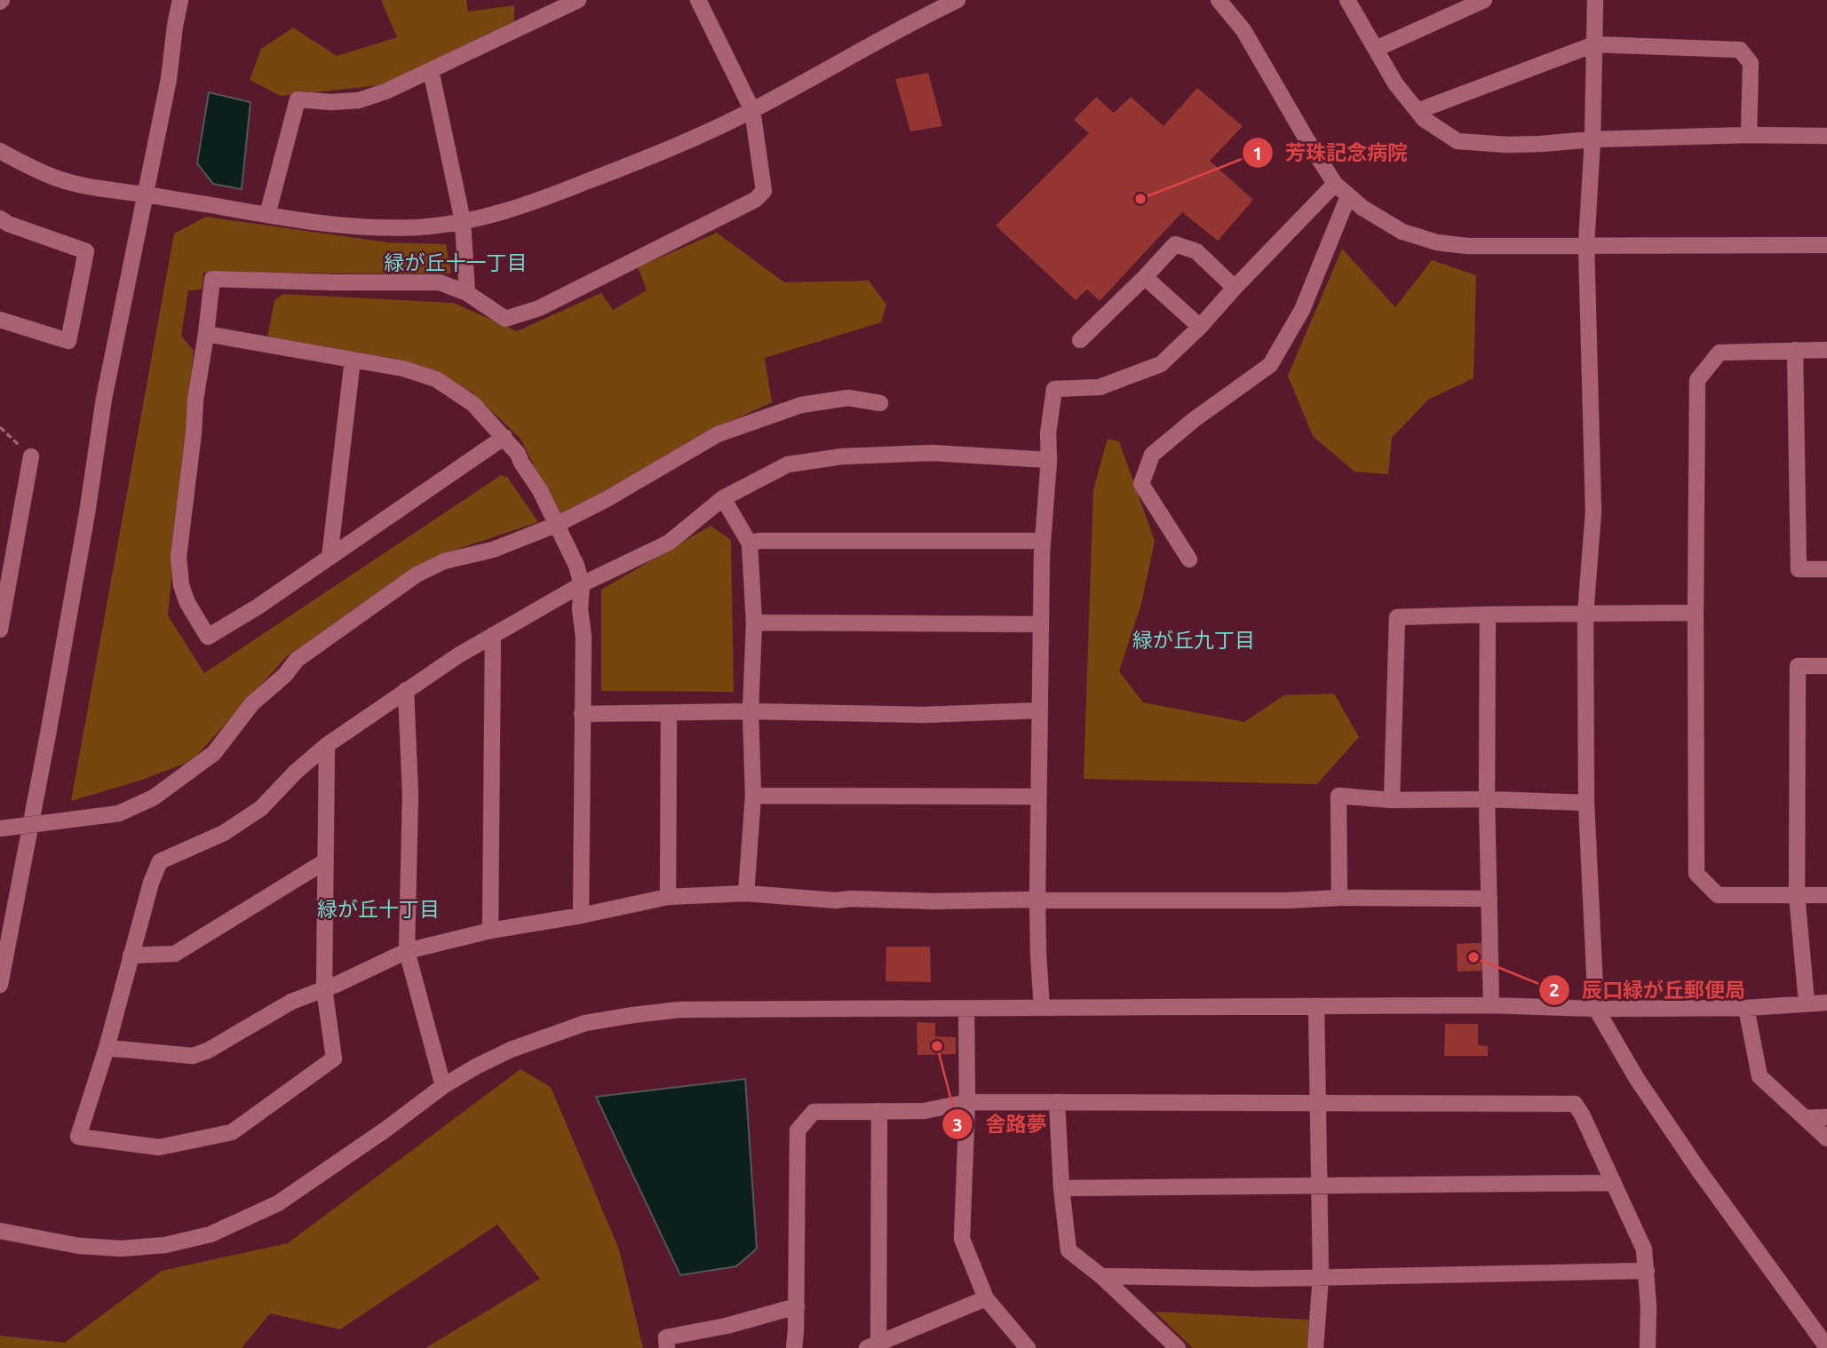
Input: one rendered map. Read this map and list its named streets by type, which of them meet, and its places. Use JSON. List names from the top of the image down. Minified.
{"districts":["緑が丘十一丁目","緑が丘九丁目","緑が丘十丁目"],"places":["芳珠記念病院","辰口緑が丘郵便局","舎路夢"]}
